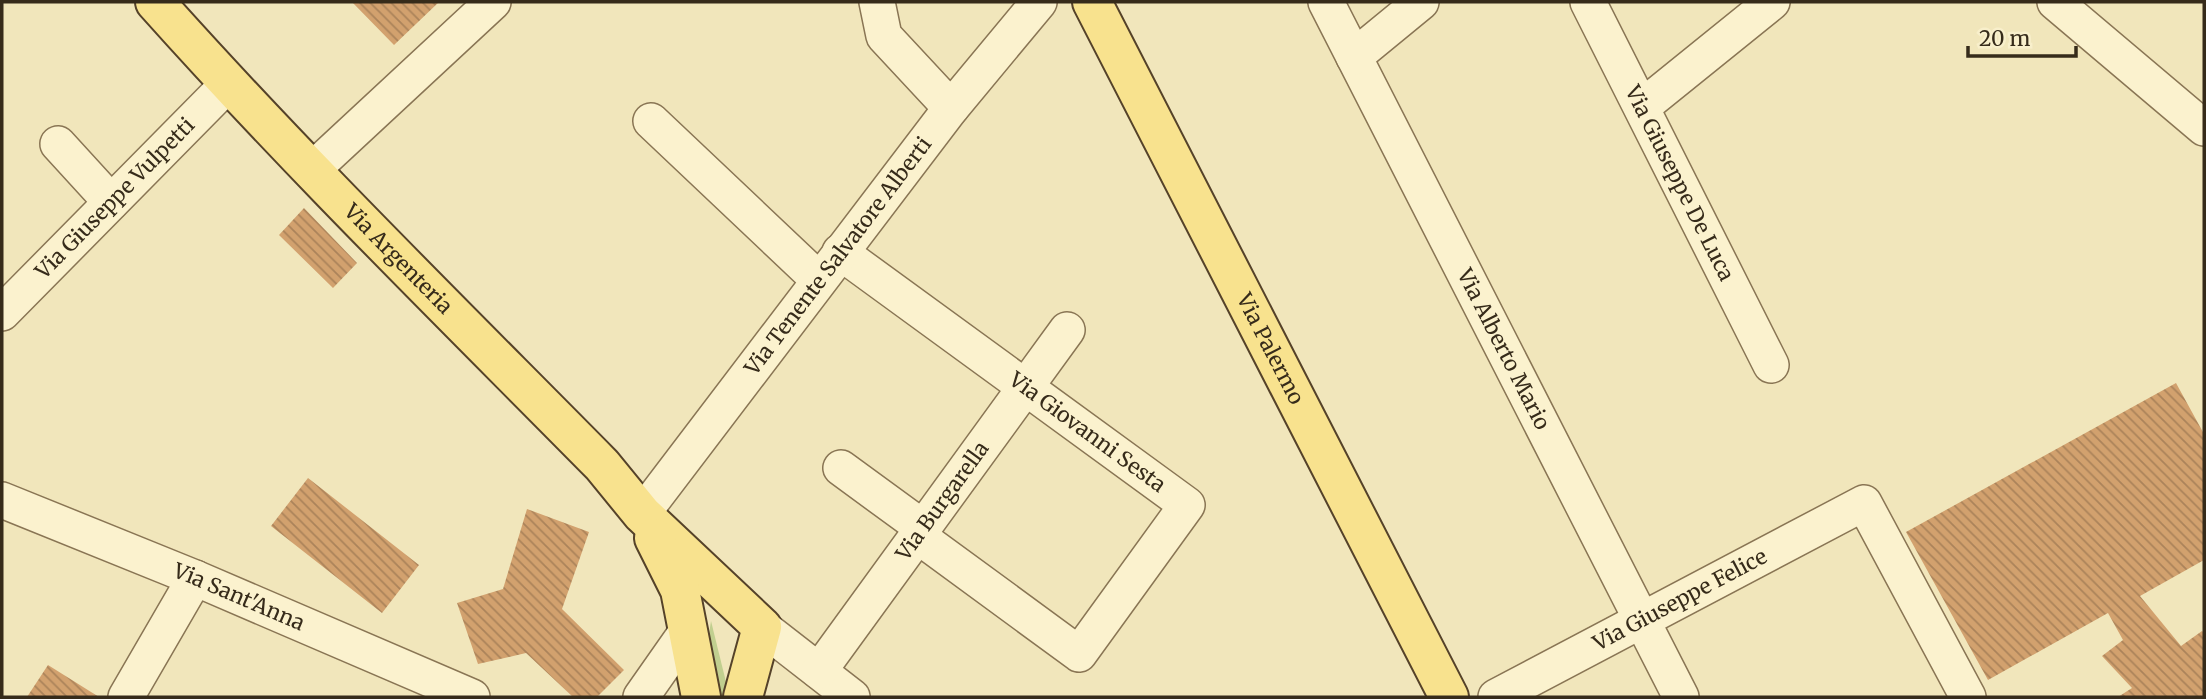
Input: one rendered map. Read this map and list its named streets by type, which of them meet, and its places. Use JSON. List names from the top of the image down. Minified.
{"streets":{"main road":["Via Argenteria","Via Palermo"],"street":["Via Giuseppe De Luca","Via Giuseppe Vulpetti","Via Tenente Salvatore Alberti","Via Alberto Mario","Via Giovanni Sesta","Via Burgarella","Via Sant'Anna","Via Giuseppe Felice"]},"crossings":[["Via Giuseppe Vulpetti","Via Argenteria"],["Via Tenente Salvatore Alberti","Via Argenteria"],["Via Tenente Salvatore Alberti","Via Giovanni Sesta"],["Via Alberto Mario","Via Giuseppe Felice"],["Via Giovanni Sesta","Via Burgarella"]],"scale_bar":"20 m"}
